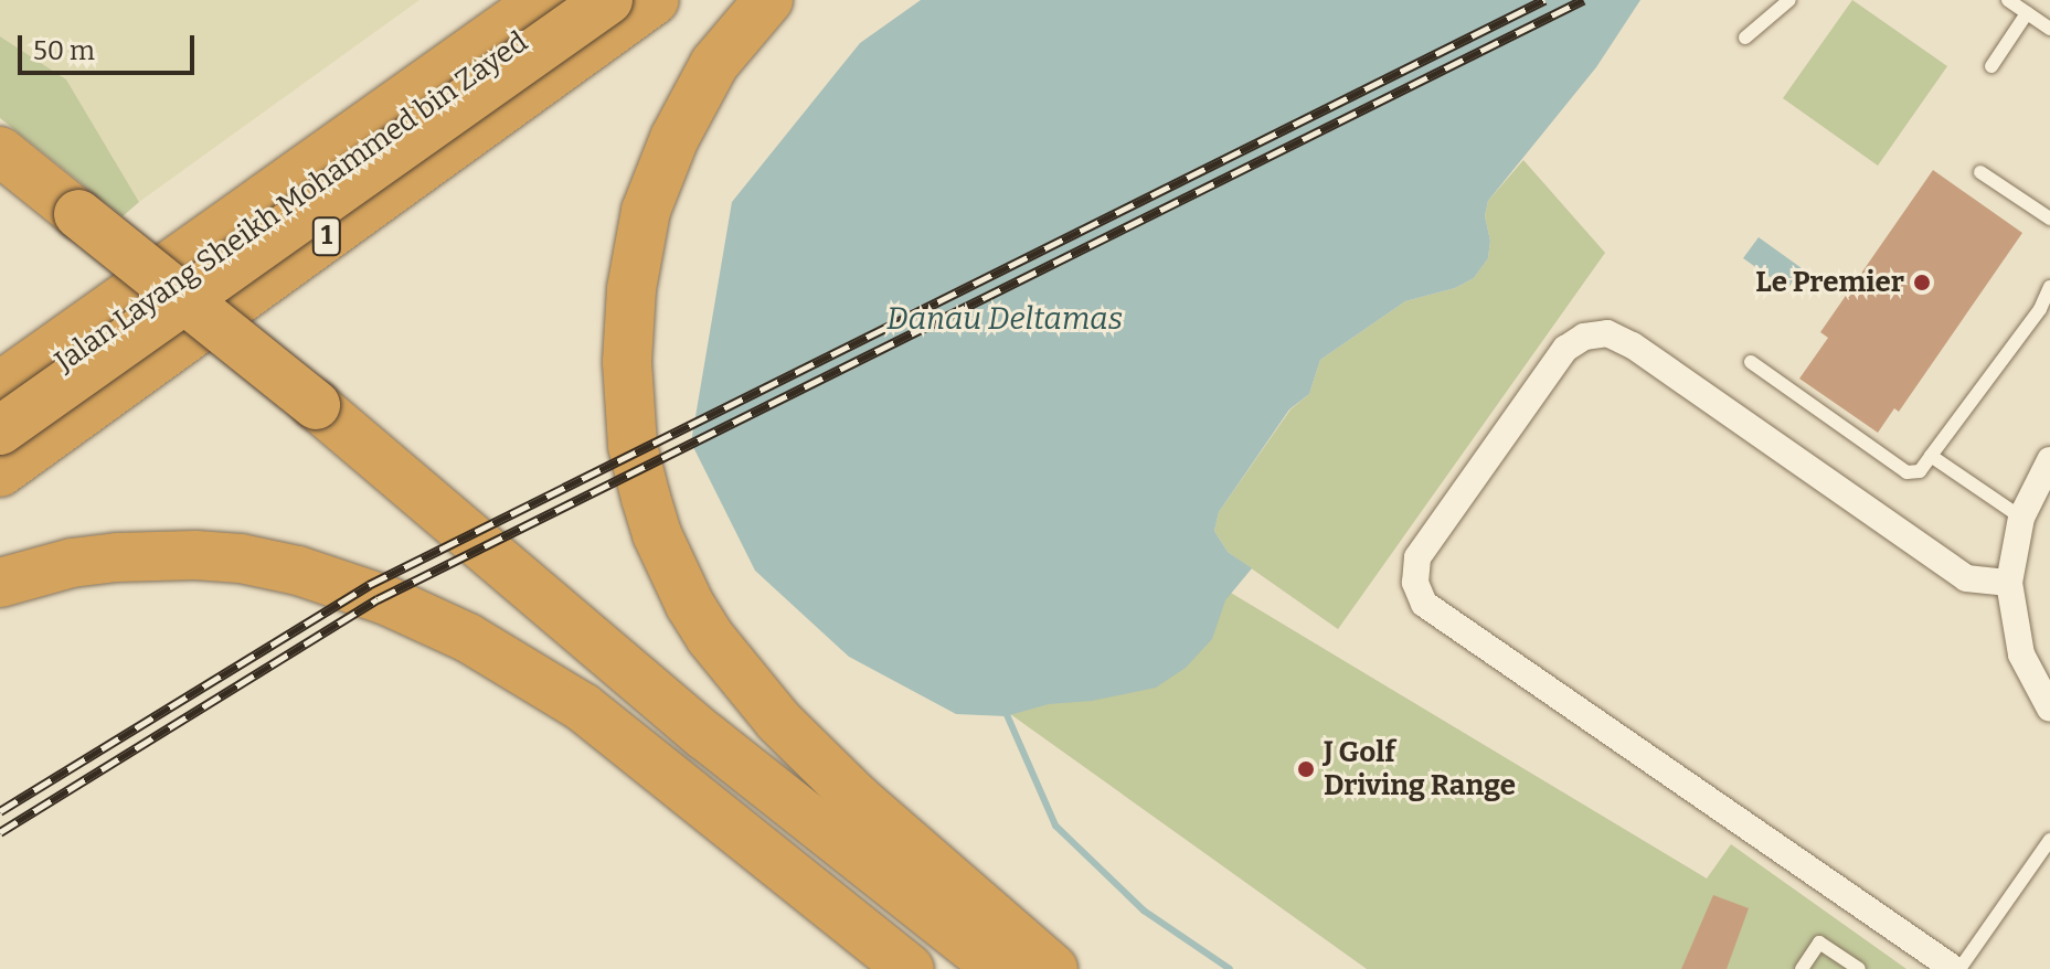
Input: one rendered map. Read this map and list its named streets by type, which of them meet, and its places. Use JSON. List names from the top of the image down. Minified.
{"streets":{"highway":["Jalan Layang Sheikh Mohammed bin Zayed","1"]},"water":["Danau Deltamas"],"places":["Le Premier","J Golf Driving Range"],"scale_bar":"50 m"}
